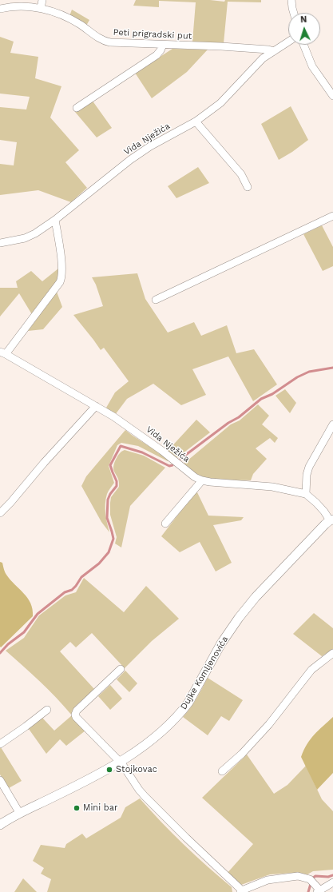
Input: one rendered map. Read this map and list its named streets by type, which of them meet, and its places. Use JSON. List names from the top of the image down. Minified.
{"streets":{"street":["Peti prigradski put","Vida Nježića","Dujke Komljenovića"]},"crossings":[["Peti prigradski put","Vida Nježića"],["Vida Nježića","Dujke Komljenovića"]],"places":["Stojkovac","Mini bar"],"north":"top"}
